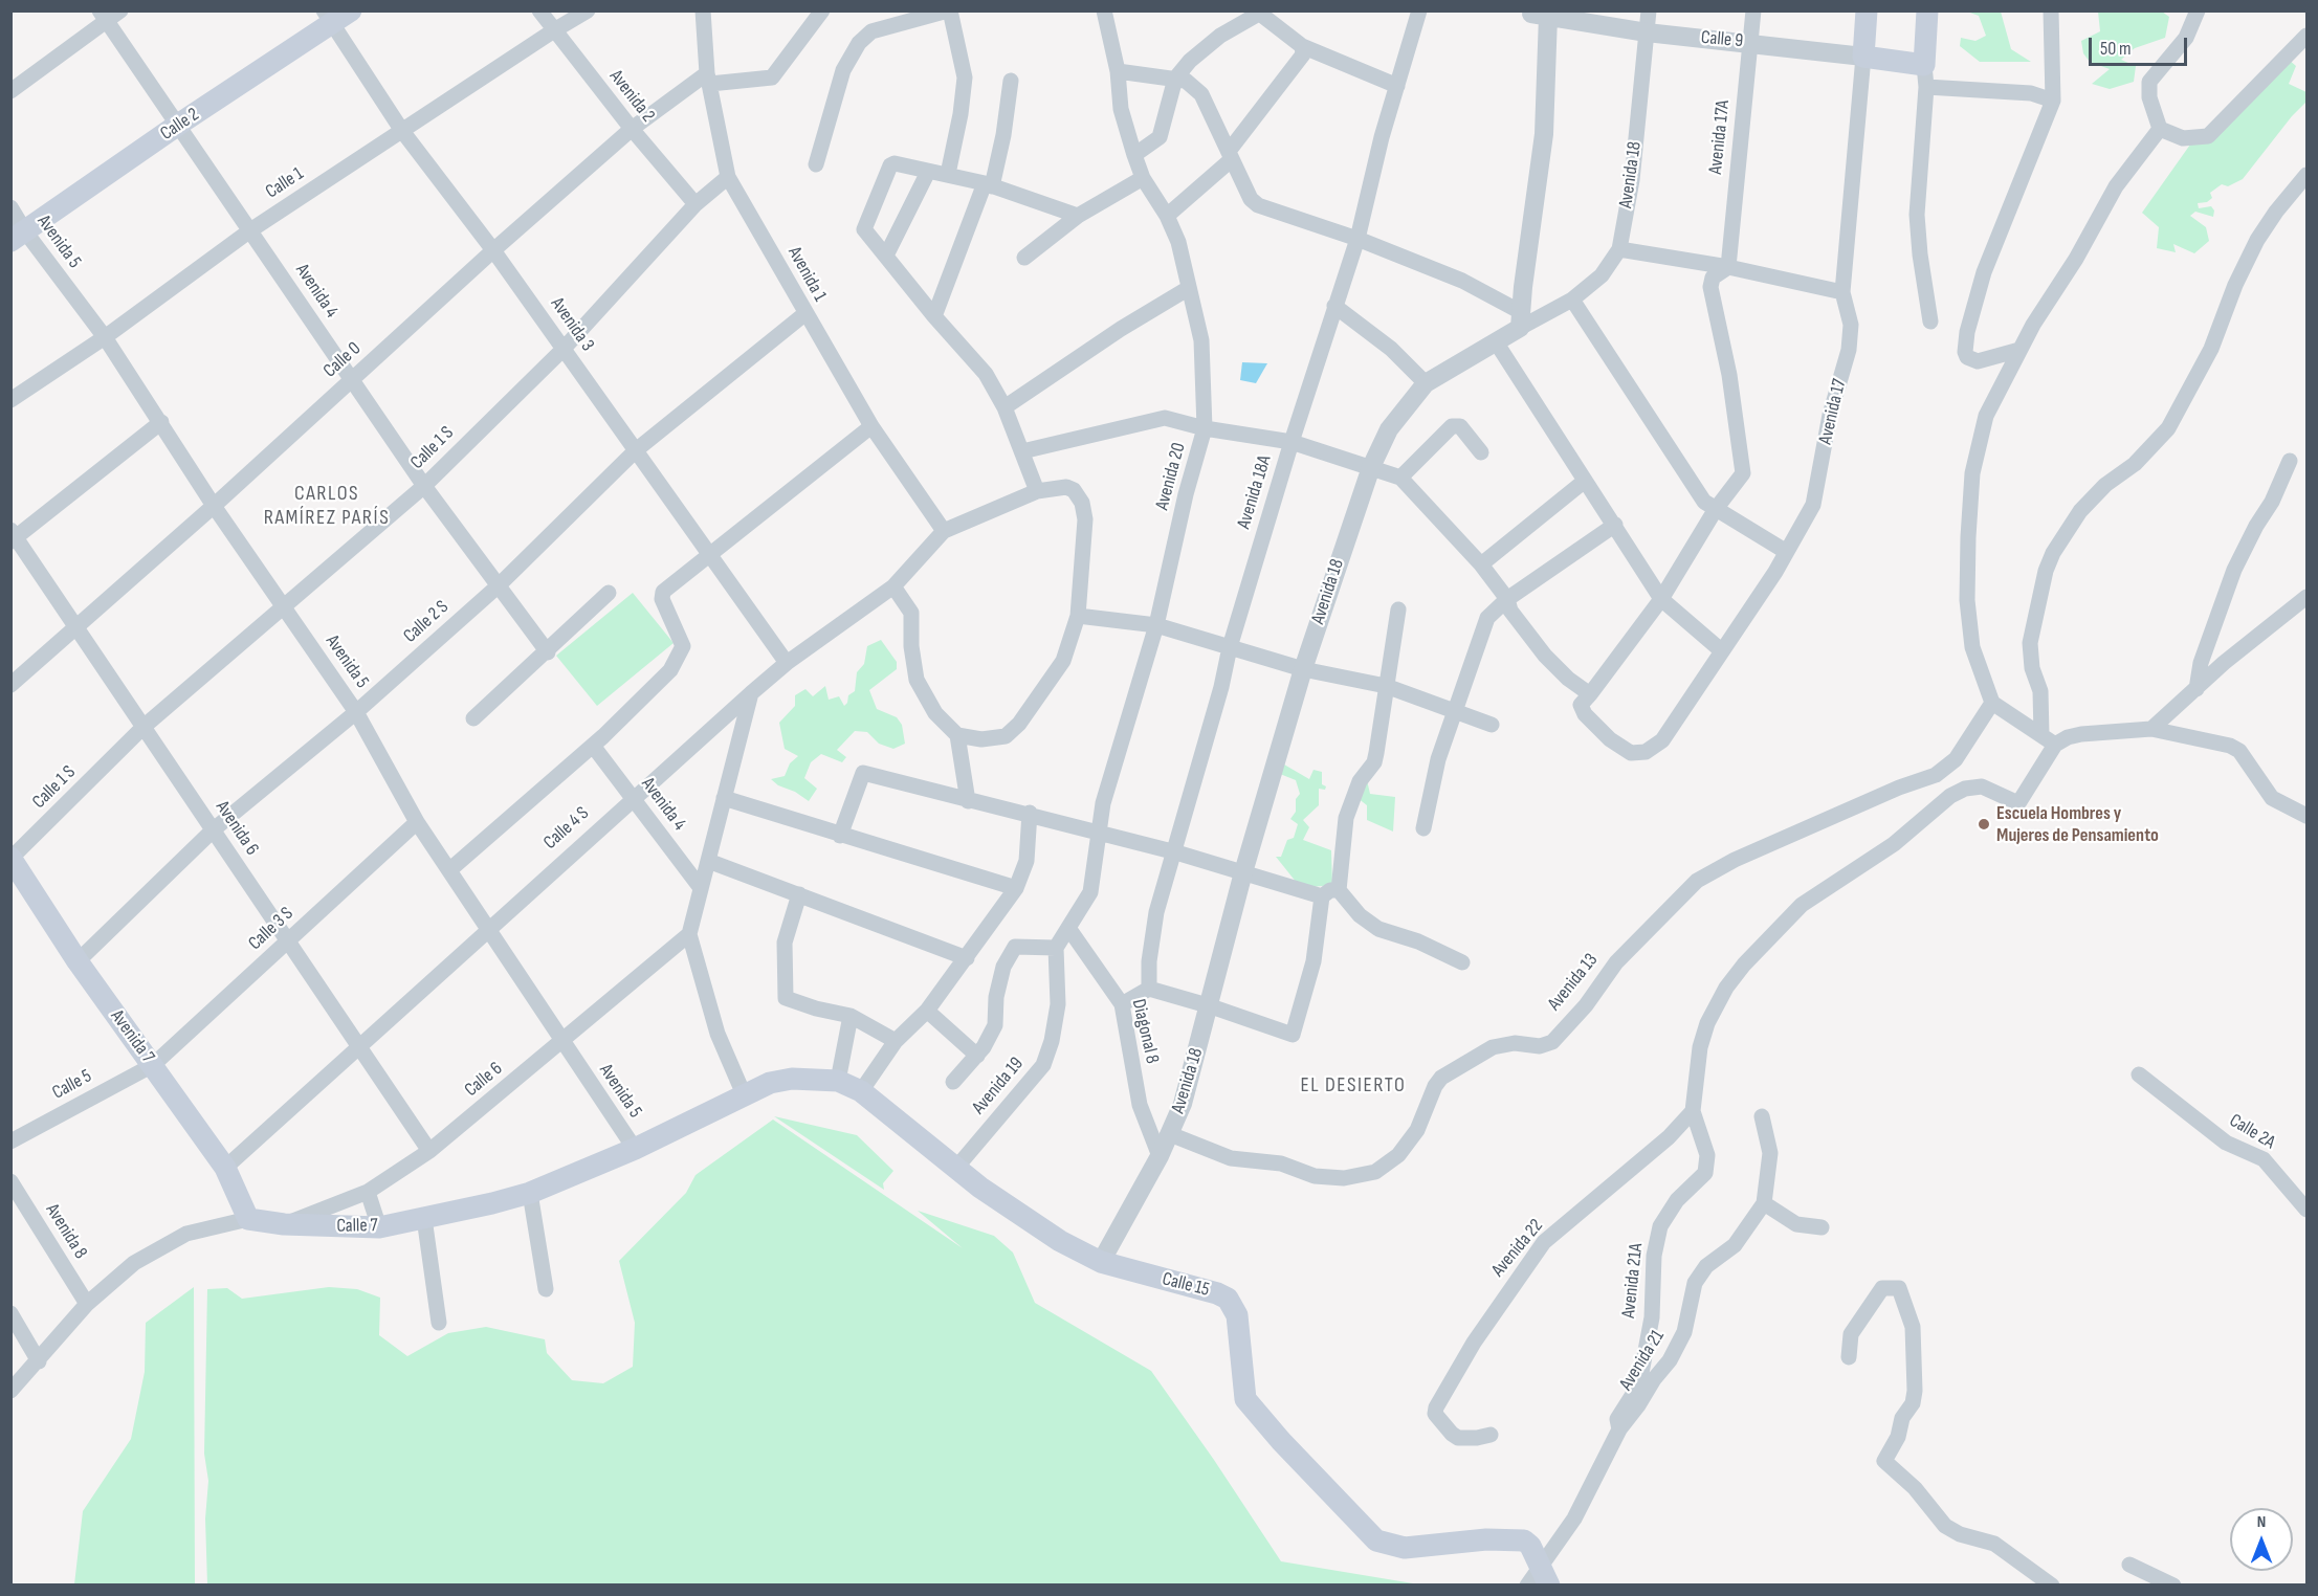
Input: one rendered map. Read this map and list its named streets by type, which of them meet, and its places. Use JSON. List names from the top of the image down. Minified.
{"streets":{"main road":["Calle 9","Calle 2","Avenida 17","Avenida 7","Calle 7","Calle 15"],"street":["Avenida 2","Avenida 17A","Avenida 18","Calle 1","Avenida 5","Avenida 1","Avenida 4","Avenida 3","Calle 0","Calle 1 S","Avenida 20","Avenida 18A","Calle 2 S","Avenida 6","Calle 4 S","Calle 3 S","Avenida 13","Diagonal 8","Calle 6","Calle 5","Avenida 19","Calle 2A","Avenida 8","Avenida 22","Avenida 21A","Avenida 21"]},"crossings":[["Calle 9","Avenida 17A"],["Calle 9","Avenida 18"],["Calle 9","Avenida 17"],["Avenida 2","Calle 1"],["Avenida 2","Calle 0"],["Avenida 2","Calle 1 S"],["Calle 2","Avenida 5"],["Calle 2","Avenida 4"],["Calle 2","Avenida 3"],["Avenida 18","Avenida 13"],["Avenida 18","Diagonal 8"],["Avenida 18","Calle 15"],["Calle 1","Avenida 5"],["Calle 1","Avenida 4"],["Calle 1","Avenida 3"],["Avenida 5","Calle 0"],["Avenida 5","Calle 1 S"],["Avenida 5","Calle 2 S"],["Avenida 5","Calle 4 S"],["Avenida 5","Calle 3 S"],["Avenida 5","Calle 6"],["Avenida 5","Calle 7"],["Avenida 1","Calle 0"],["Avenida 1","Calle 1 S"],["Avenida 1","Calle 2 S"],["Avenida 1","Calle 4 S"],["Avenida 4","Calle 0"],["Avenida 4","Calle 1 S"],["Avenida 4","Calle 2 S"],["Avenida 4","Calle 4 S"],["Avenida 3","Calle 0"],["Avenida 3","Calle 1 S"],["Avenida 3","Calle 2 S"],["Avenida 3","Calle 4 S"],["Calle 0","Avenida 6"],["Calle 1 S","Avenida 6"],["Calle 1 S","Avenida 7"],["Avenida 20","Diagonal 8"],["Avenida 20","Avenida 19"],["Calle 2 S","Avenida 6"],["Calle 2 S","Avenida 7"],["Avenida 6","Calle 4 S"],["Avenida 6","Calle 3 S"],["Avenida 6","Calle 6"],["Calle 4 S","Avenida 7"],["Calle 3 S","Avenida 7"],["Calle 3 S","Calle 5"],["Avenida 7","Calle 5"],["Avenida 7","Calle 7"],["Calle 6","Calle 7"],["Avenida 19","Calle 15"],["Calle 7","Avenida 8"],["Calle 7","Calle 15"],["Avenida 22","Avenida 21A"],["Avenida 21A","Avenida 21"],["Calle 15","Avenida 21"]],"districts":["CARLOS RAMÍREZ PARÍS","EL DESIERTO"],"places":["Escuela Hombres y Mujeres de Pensamiento"],"scale_bar":"50 m","north":"top"}
